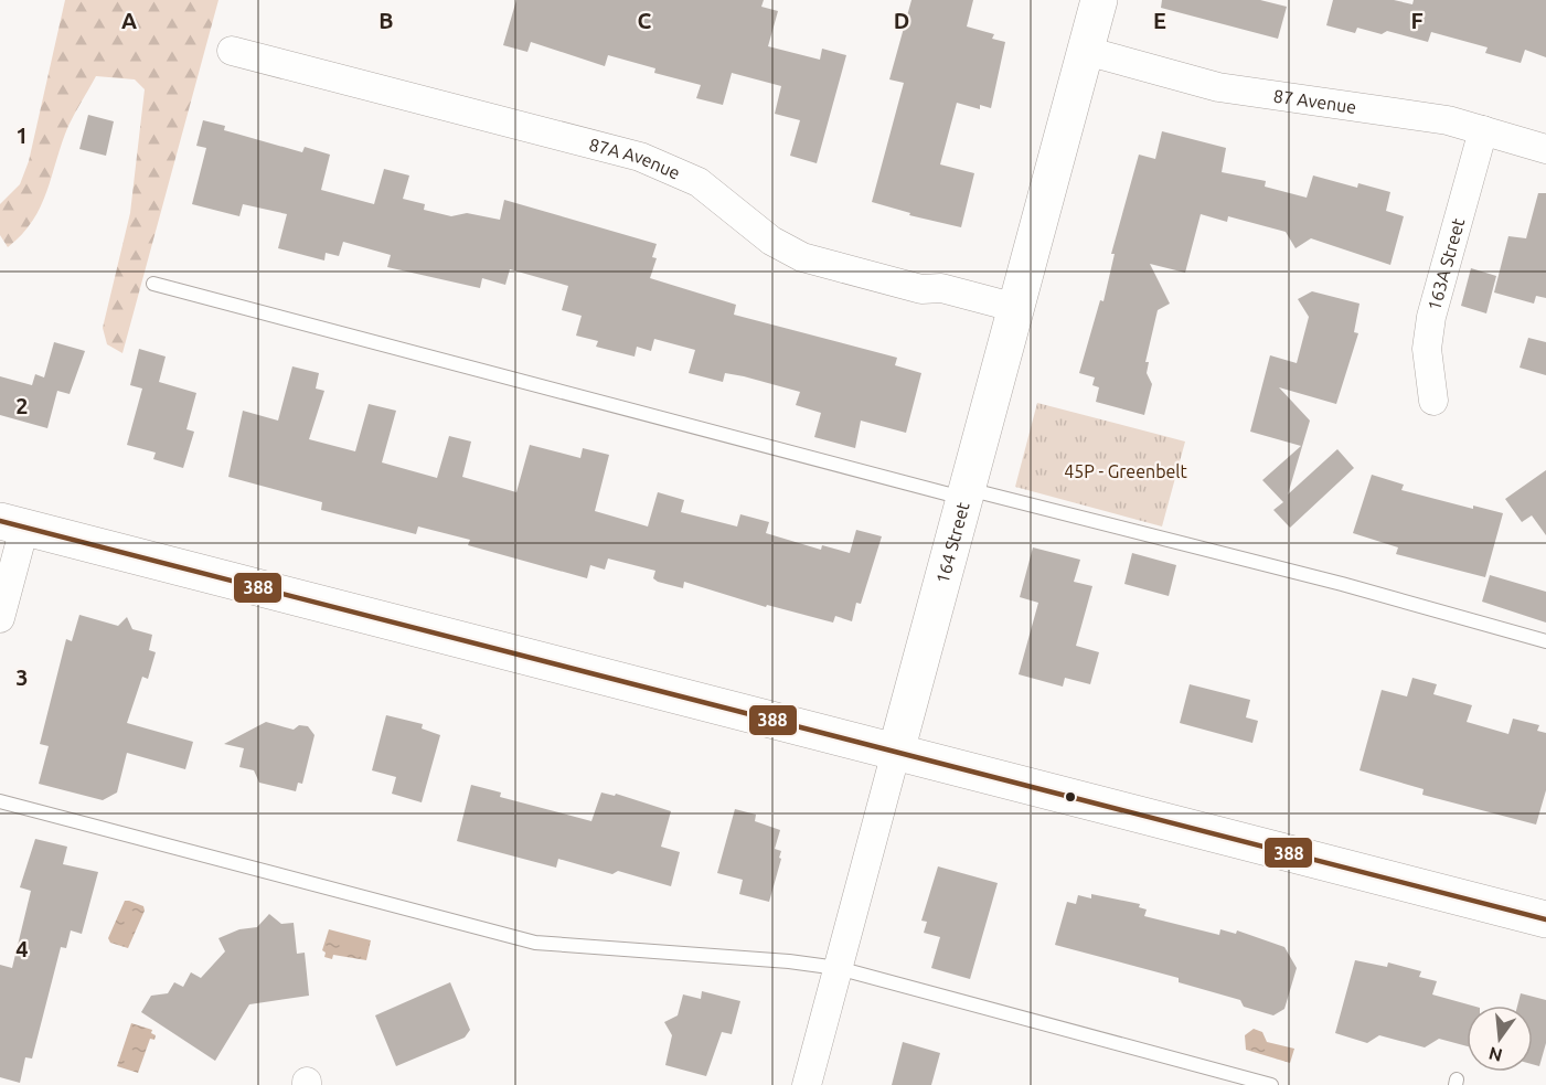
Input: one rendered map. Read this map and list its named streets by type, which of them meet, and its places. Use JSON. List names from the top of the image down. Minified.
{"streets":{"main road":["164 Street"],"street":["87 Avenue","87A Avenue","163A Street"]},"crossings":[["87 Avenue","163A Street"],["87 Avenue","164 Street"],["87A Avenue","164 Street"]],"parks":["45P - Greenbelt"],"lines":["transit line 388"],"north":"bottom","grid":{"columns":["A","B","C","D","E","F"],"rows":["1","2","3","4"]}}
